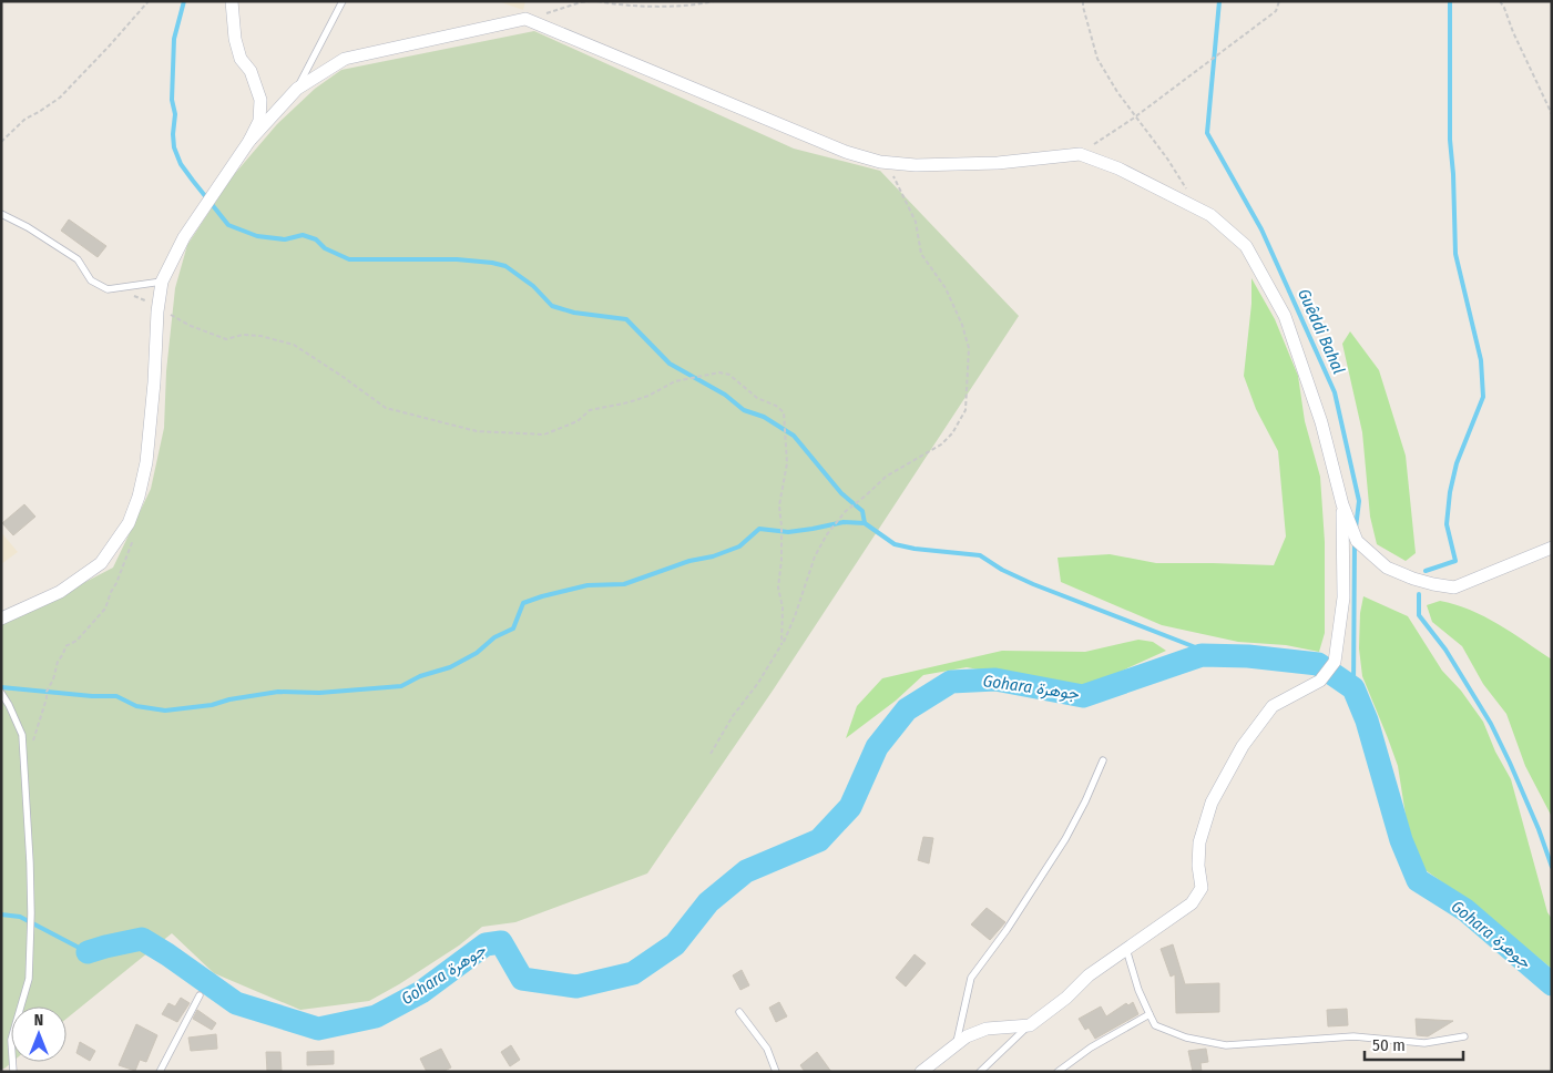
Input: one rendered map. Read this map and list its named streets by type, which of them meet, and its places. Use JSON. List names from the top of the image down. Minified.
{"water":["Guêddi Bahal","Gohara جوهرة"],"scale_bar":"50 m","north":"top"}
